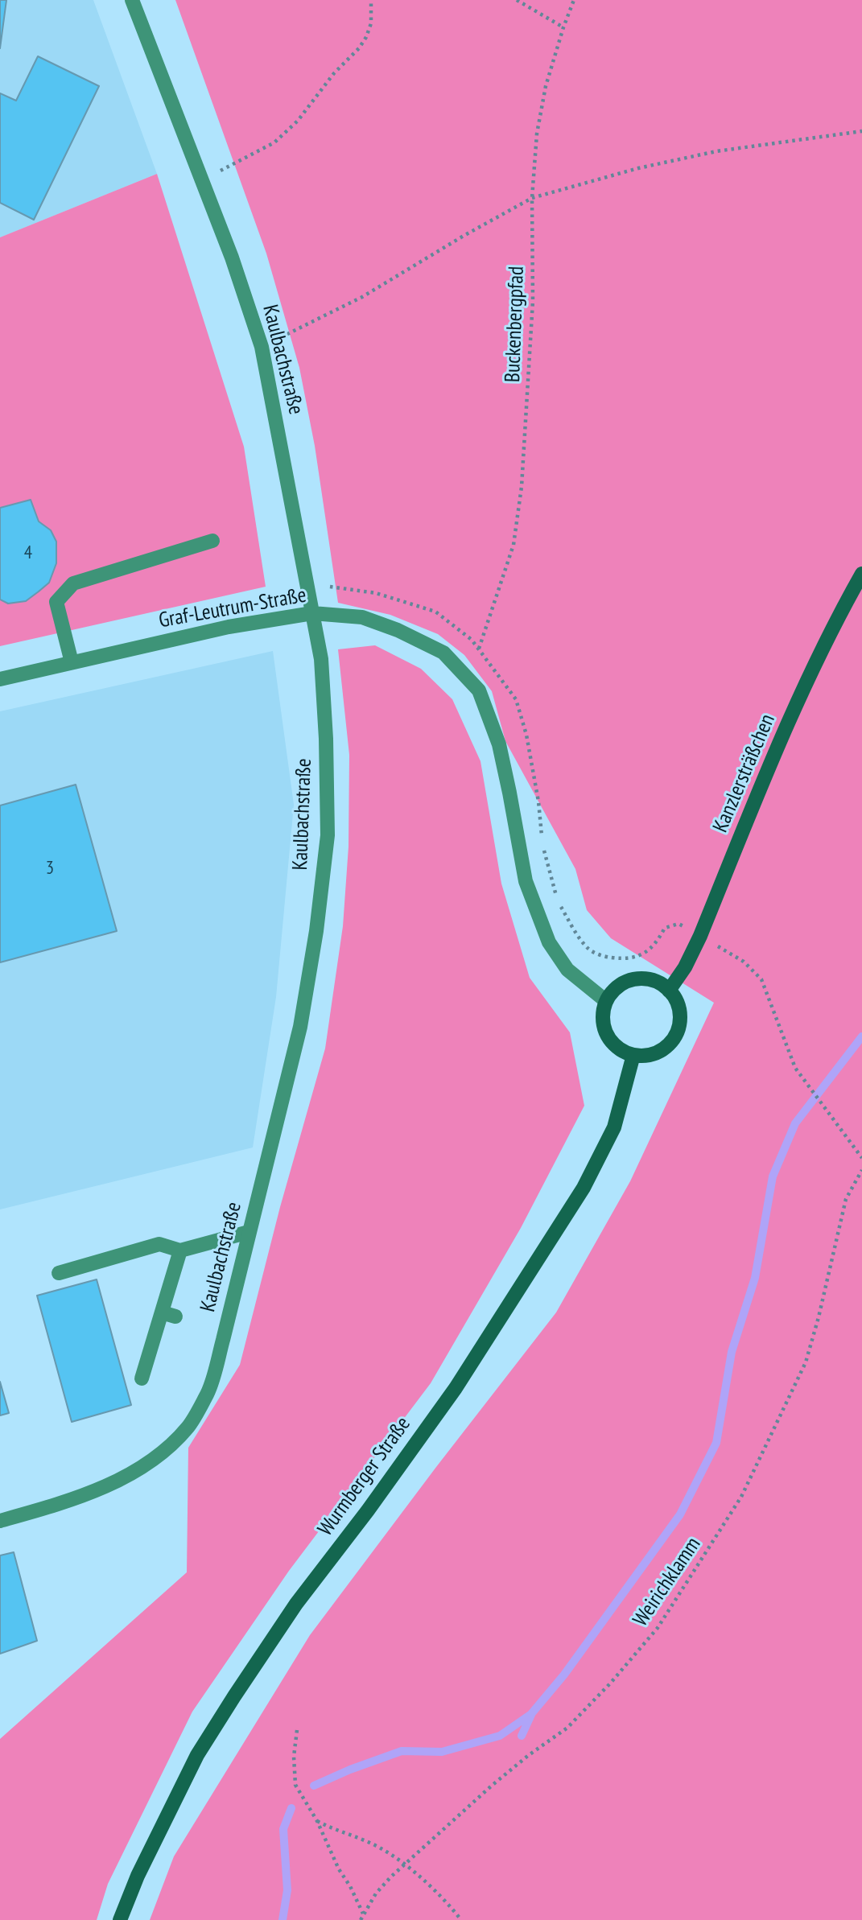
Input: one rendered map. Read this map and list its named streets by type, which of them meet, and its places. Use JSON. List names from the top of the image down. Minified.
{"streets":{"main road":["Kanzlersträßchen","Wurmberger Straße"],"street":["Kaulbachstraße","Graf-Leutrum-Straße"],"path":["Buckenbergpfad","Weirichklamm"]},"crossings":[["Kaulbachstraße","Graf-Leutrum-Straße"],["Graf-Leutrum-Straße","Kanzlersträßchen"],["Graf-Leutrum-Straße","Wurmberger Straße"],["Kanzlersträßchen","Wurmberger Straße"]],"house_numbers":["4","3"]}
